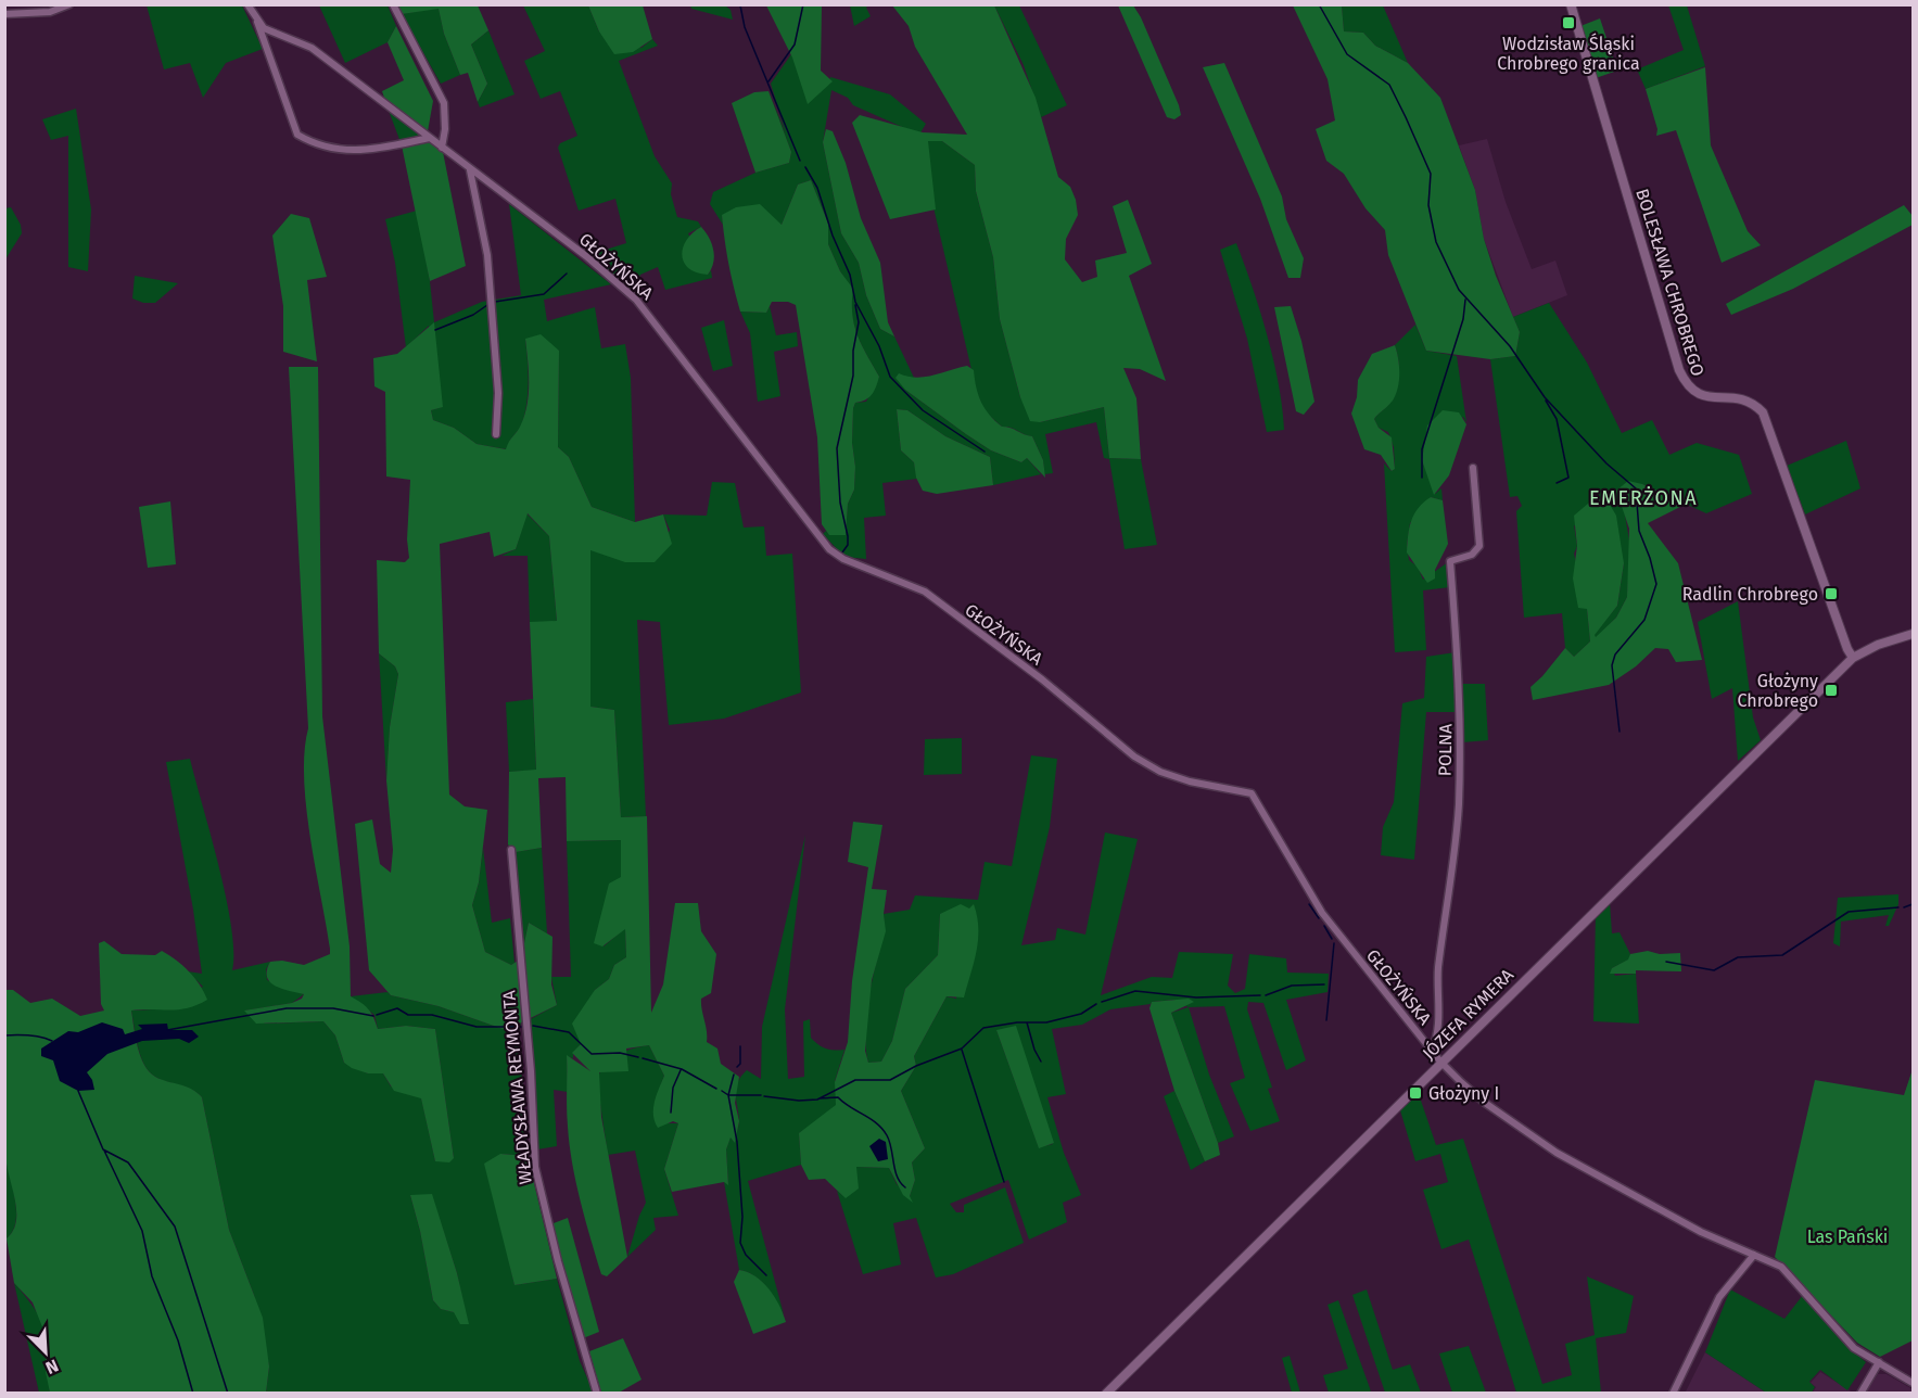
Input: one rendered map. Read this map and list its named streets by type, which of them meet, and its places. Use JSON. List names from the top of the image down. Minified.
{"streets":{"street":["GŁOŻYŃSKA","BOLESŁAWA CHROBREGO","POLNA","JÓZEFA RYMERA","WŁADYSŁAWA REYMONTA"]},"crossings":[["GŁOŻYŃSKA","POLNA"],["GŁOŻYŃSKA","JÓZEFA RYMERA"],["BOLESŁAWA CHROBREGO","JÓZEFA RYMERA"]],"districts":["EMERŻONA"],"parks":["Las Pański"],"places":{"transit":["Wodzisław Śląski Chrobrego granica","Radlin Chrobrego","Głożyny Chrobrego","Głożyny I"]},"north":"bottom right"}
